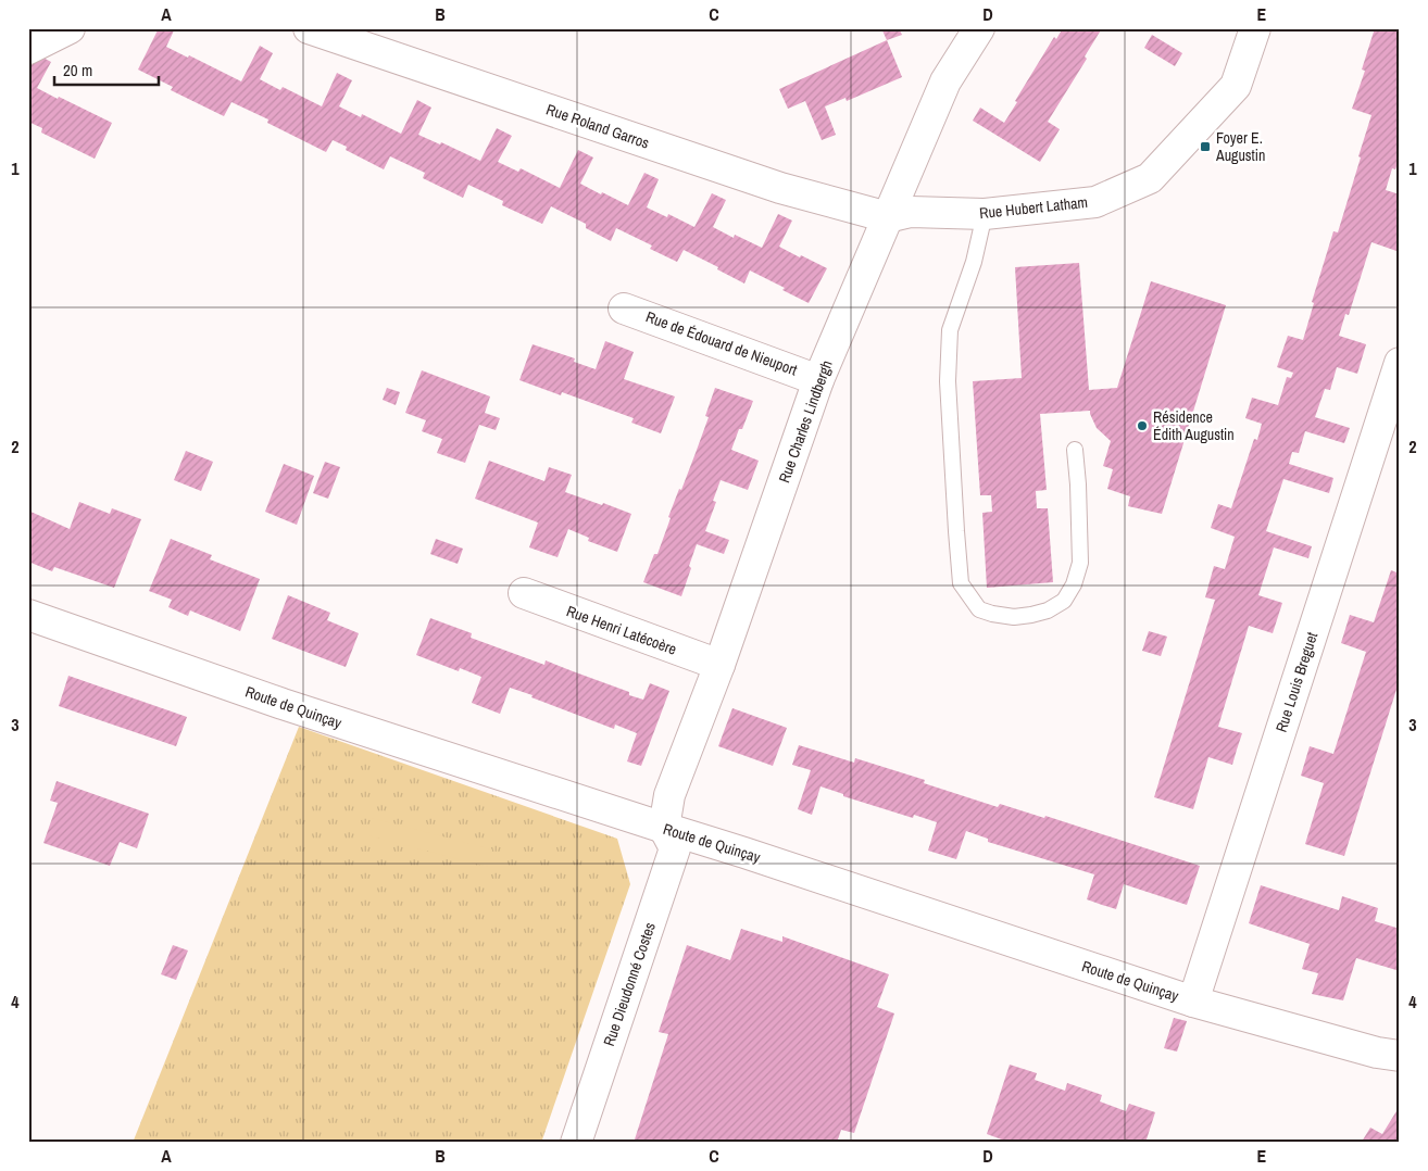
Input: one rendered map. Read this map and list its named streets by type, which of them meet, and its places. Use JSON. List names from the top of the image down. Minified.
{"streets":{"street":["Rue Roland Garros","Rue Hubert Latham","Rue de Édouard de Nieuport","Rue Charles Lindbergh","Rue Henri Latécoère","Rue Louis Breguet","Route de Quinçay","Rue Dieudonné Costes"]},"crossings":[["Rue Roland Garros","Rue Hubert Latham"],["Rue Roland Garros","Rue Charles Lindbergh"],["Rue Hubert Latham","Rue Charles Lindbergh"],["Rue de Édouard de Nieuport","Rue Charles Lindbergh"],["Rue Charles Lindbergh","Rue Henri Latécoère"],["Rue Charles Lindbergh","Route de Quinçay"],["Rue Charles Lindbergh","Rue Dieudonné Costes"],["Rue Louis Breguet","Route de Quinçay"],["Route de Quinçay","Rue Dieudonné Costes"]],"places":{"transit":["Foyer E. Augustin"],"other":["Résidence Édith Augustin"]},"scale_bar":"20 m","grid":{"columns":["A","B","C","D","E"],"rows":["1","2","3","4"]}}
